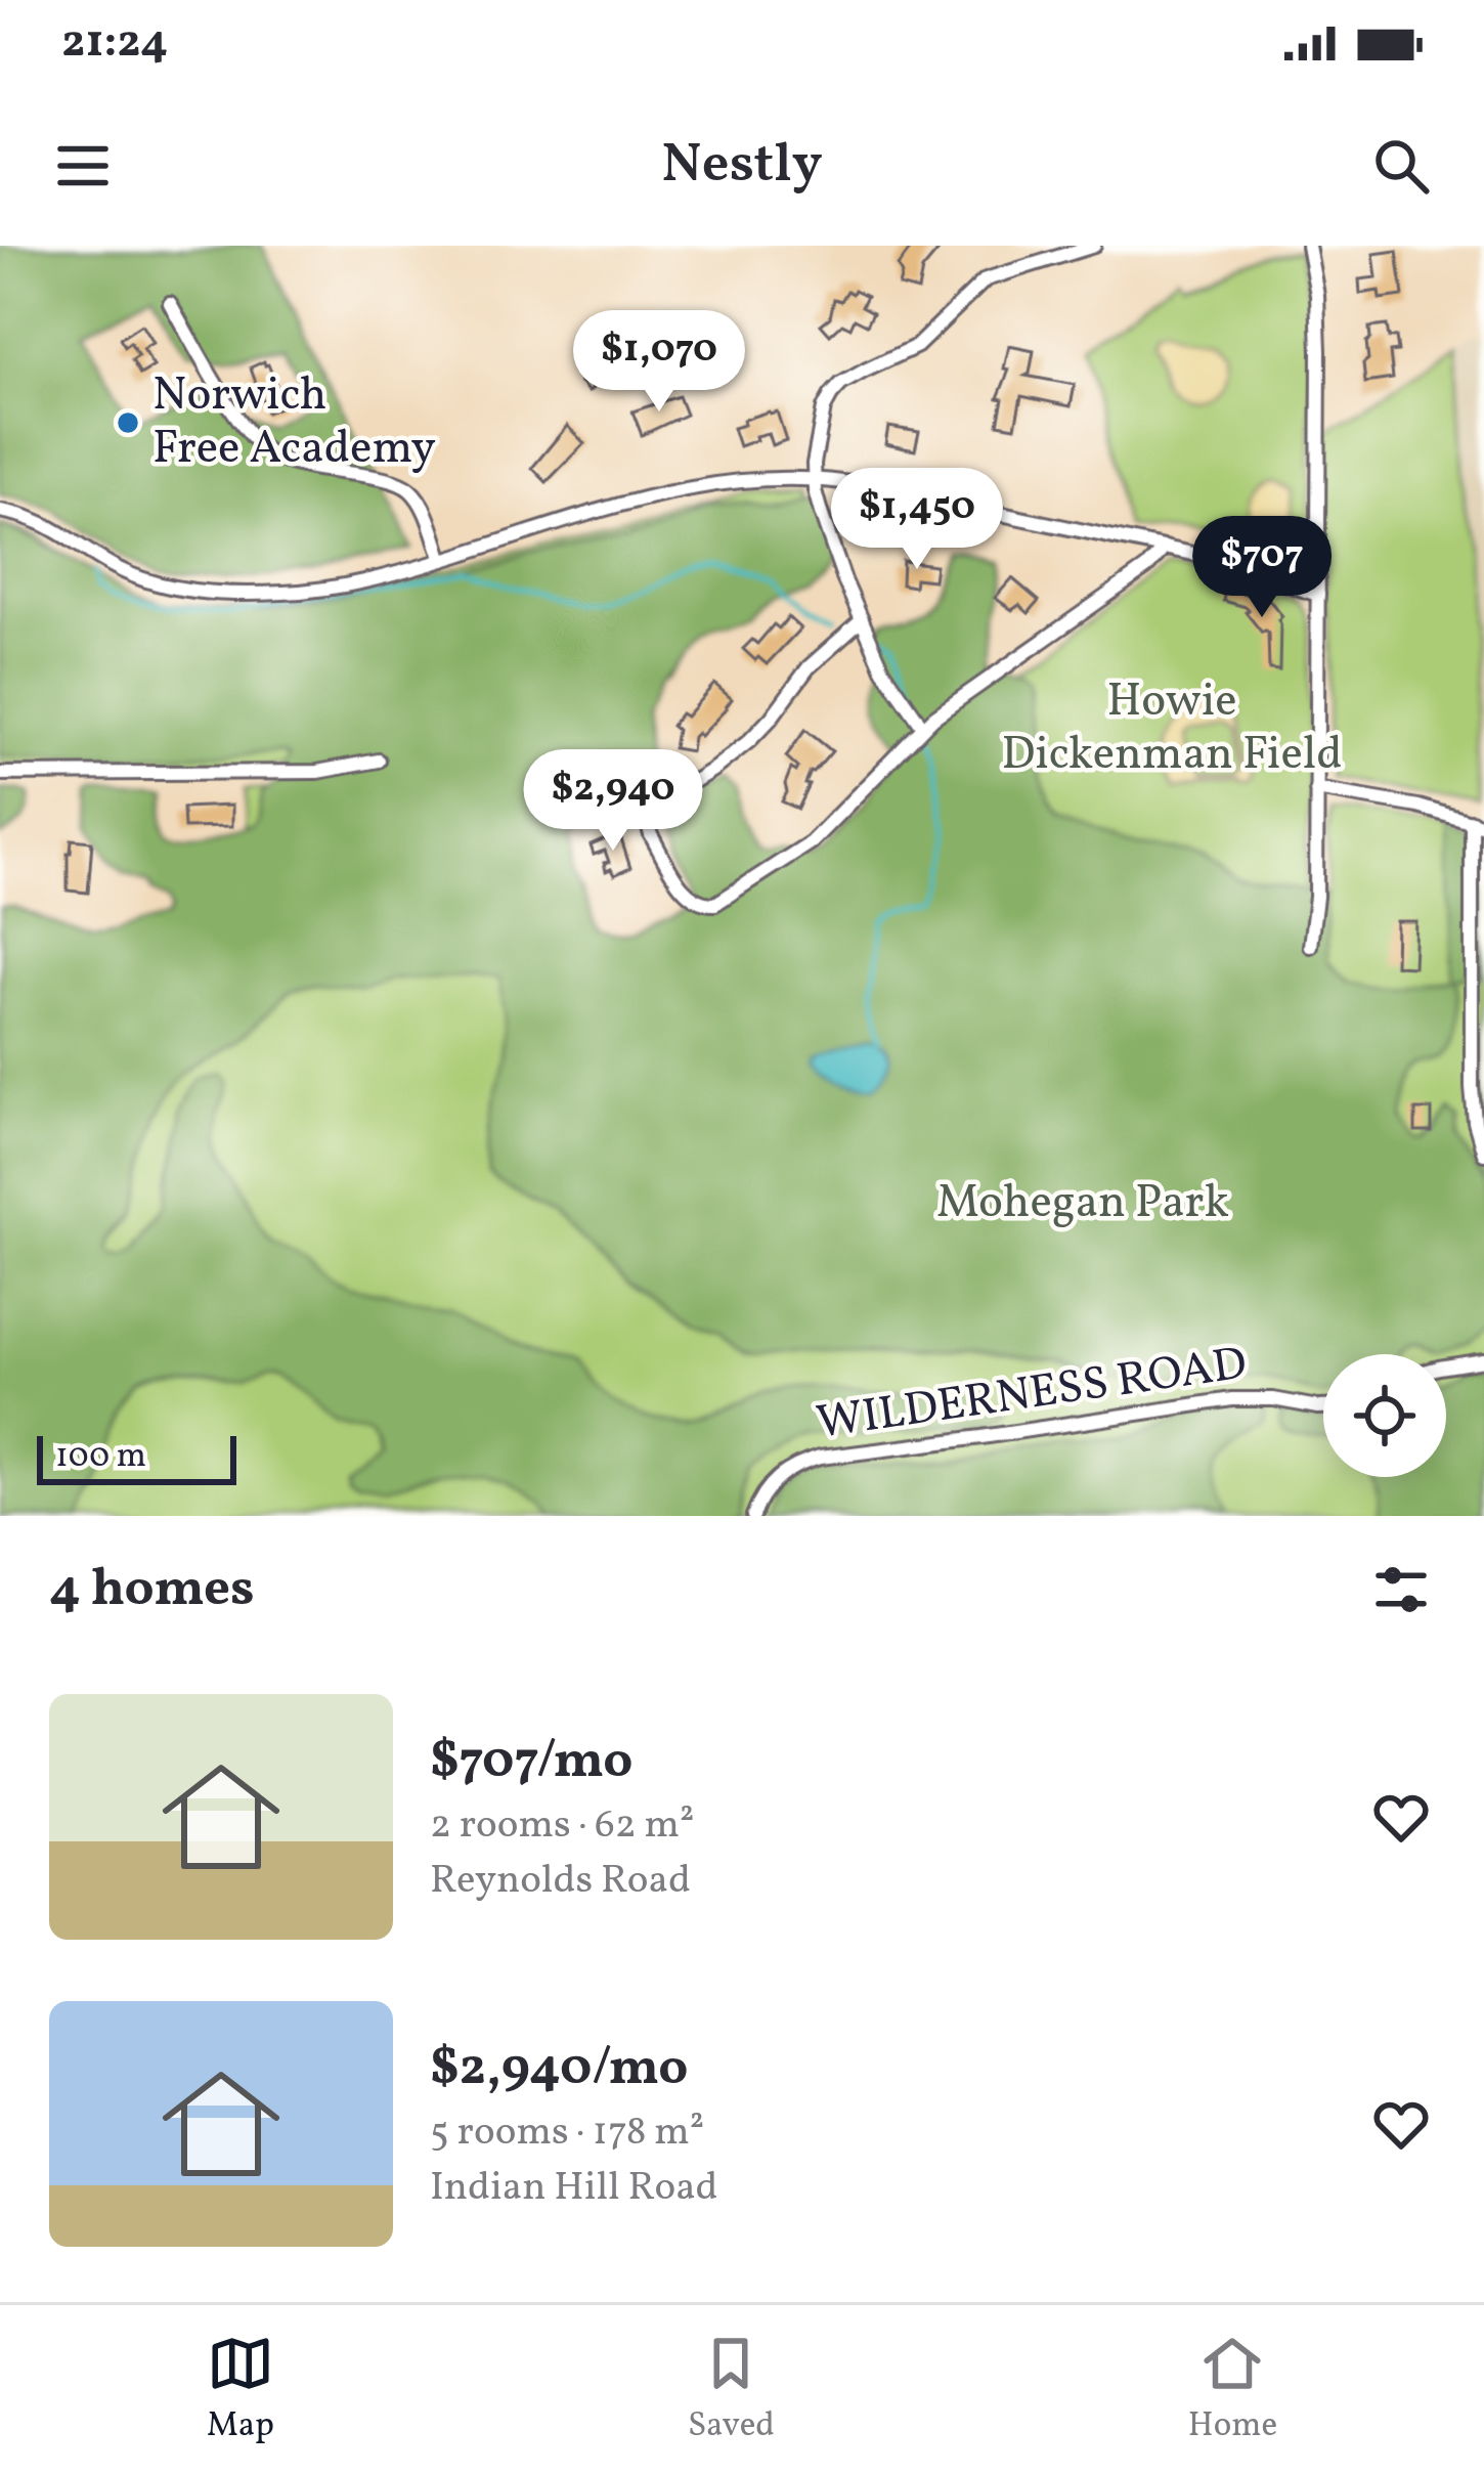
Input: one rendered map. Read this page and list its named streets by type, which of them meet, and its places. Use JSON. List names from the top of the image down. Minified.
{"streets":{"street":["WILDERNESS ROAD"]},"parks":["Howie Dickenman Field","Mohegan Park"],"places":["Norwich Free Academy"],"scale_bar":"100 m","page":{"status":"21:24","header":"Nestly","price":["$1,070","$1,450","$707","$2,940"],"scale":"100 m","heading":"4 homes","list":[{"name":"$707/mo","note":"2 rooms · 62 m² · Reynolds Road"},{"name":"$2,940/mo","note":"5 rooms · 178 m² · Indian Hill Road"}],"tabs":["Map","Saved","Home"]}}
